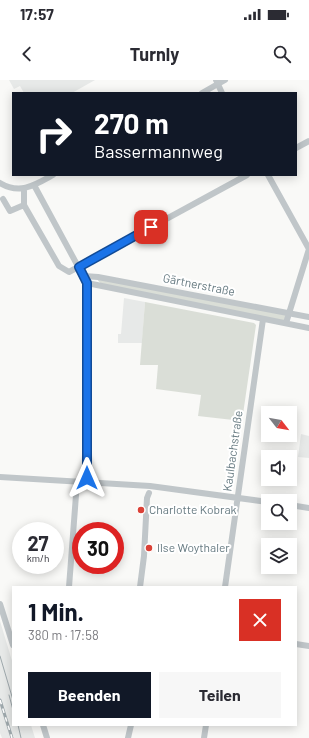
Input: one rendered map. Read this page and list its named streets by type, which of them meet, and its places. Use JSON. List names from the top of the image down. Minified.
{"streets":{"street":["Gärtnerstraße","Kaulbachstraße"]},"crossings":[["Gärtnerstraße","Kaulbachstraße"]],"places":["Charlotte Kobrak","Ilse Woythaler"],"north":"bottom right","page":{"status":"17:57","header":"Turnly","turn":["270 m","Bassermannweg"],"speed":"27 km/h","limit":"30","heading":["1 Min.","380 m · 17:58"],"buttons":["Beenden","Teilen"]}}
